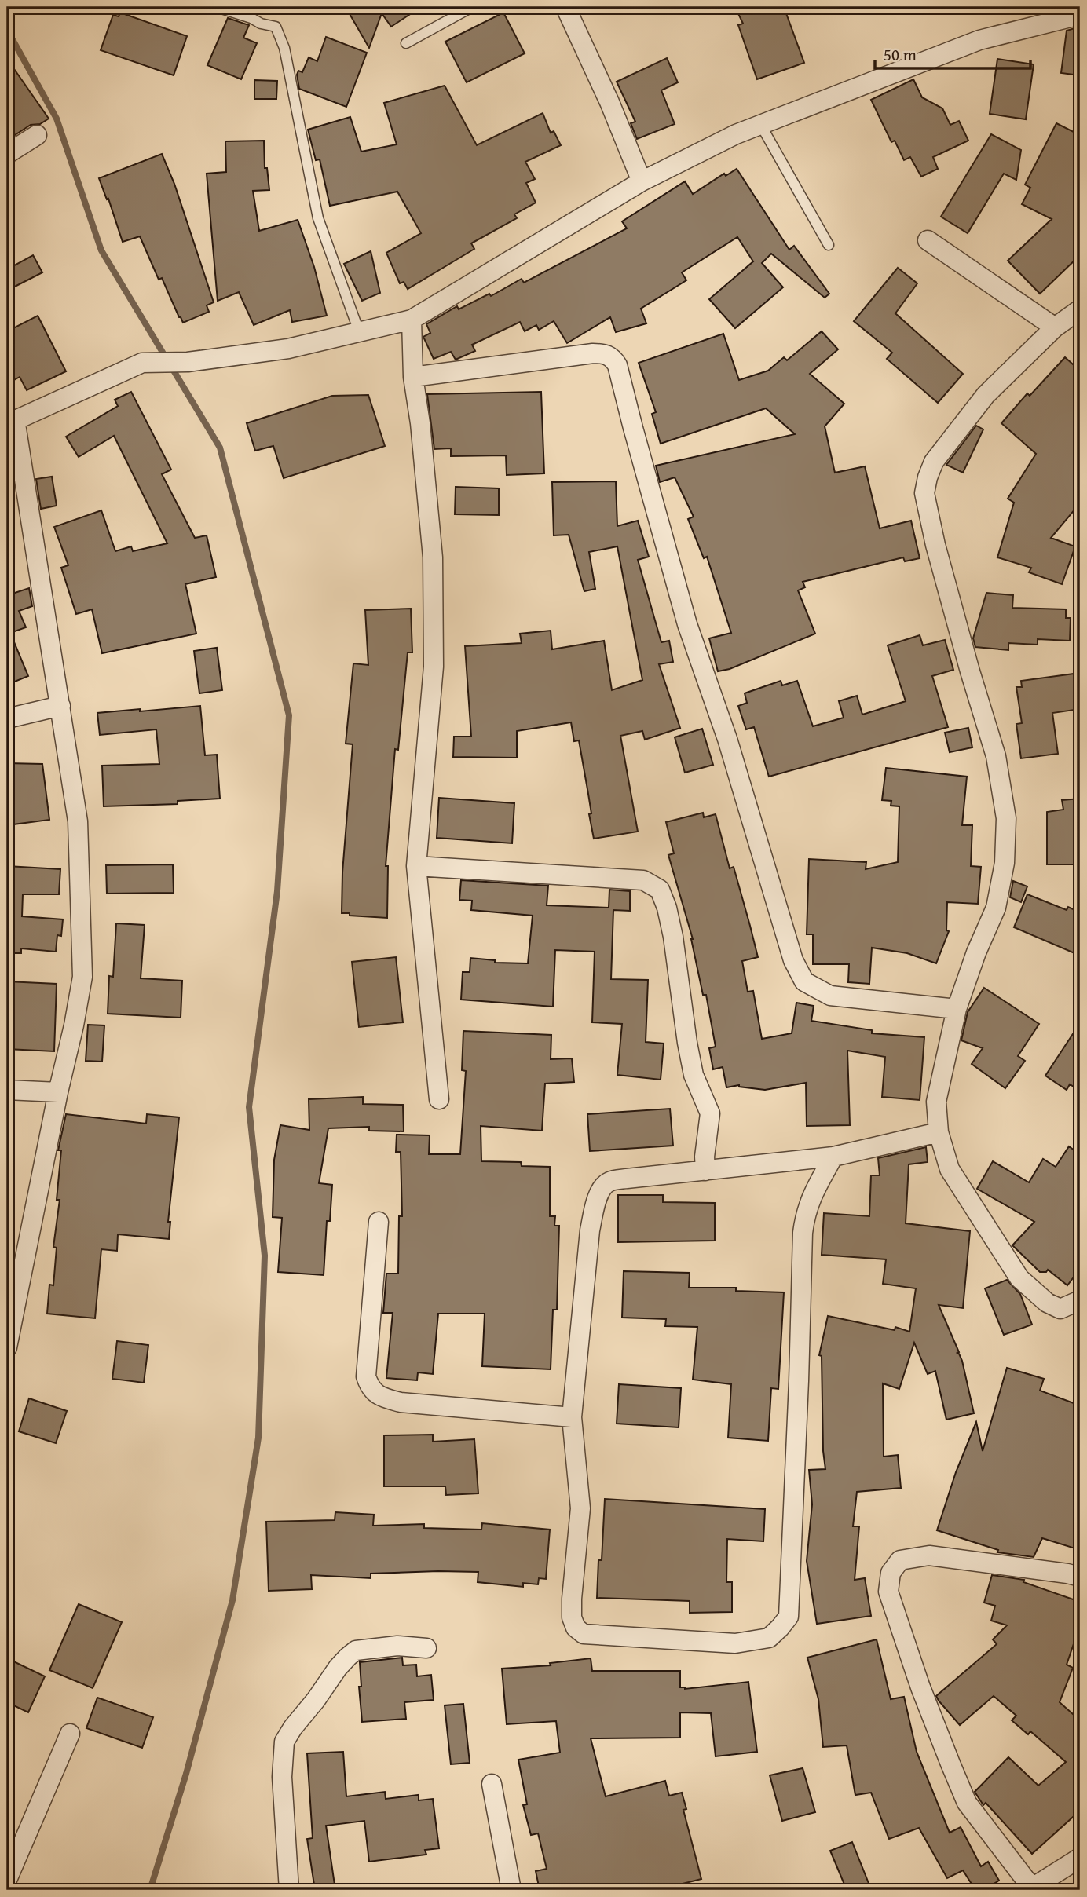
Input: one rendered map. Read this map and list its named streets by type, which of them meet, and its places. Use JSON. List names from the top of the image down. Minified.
{"scale_bar":"50 m"}
